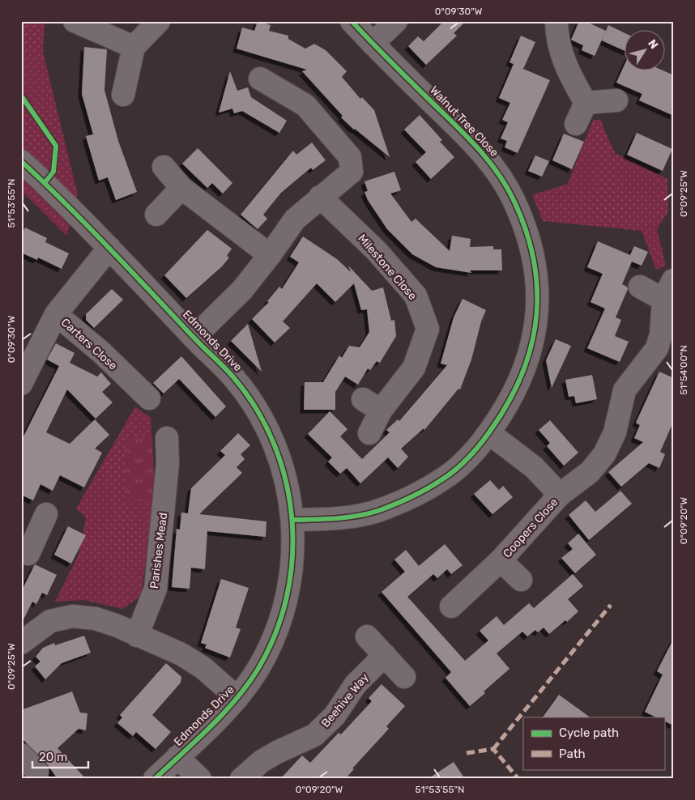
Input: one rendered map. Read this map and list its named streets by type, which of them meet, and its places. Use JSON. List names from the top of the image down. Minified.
{"streets":{"street":["Walnut Tree Close","Milestone Close","Edmonds Drive","Carters Close","Coopers Close","Parishes Mead","Beehive Way"]},"crossings":[["Walnut Tree Close","Edmonds Drive"],["Walnut Tree Close","Coopers Close"],["Edmonds Drive","Carters Close"]],"legend":["Cycle path","Path"],"scale_bar":"20 m","north":"top right","coordinates":["0°09'30\"W","0°09'25\"W","51°53'55\"N","51°54'00\"N","0°09'20\"W"]}
